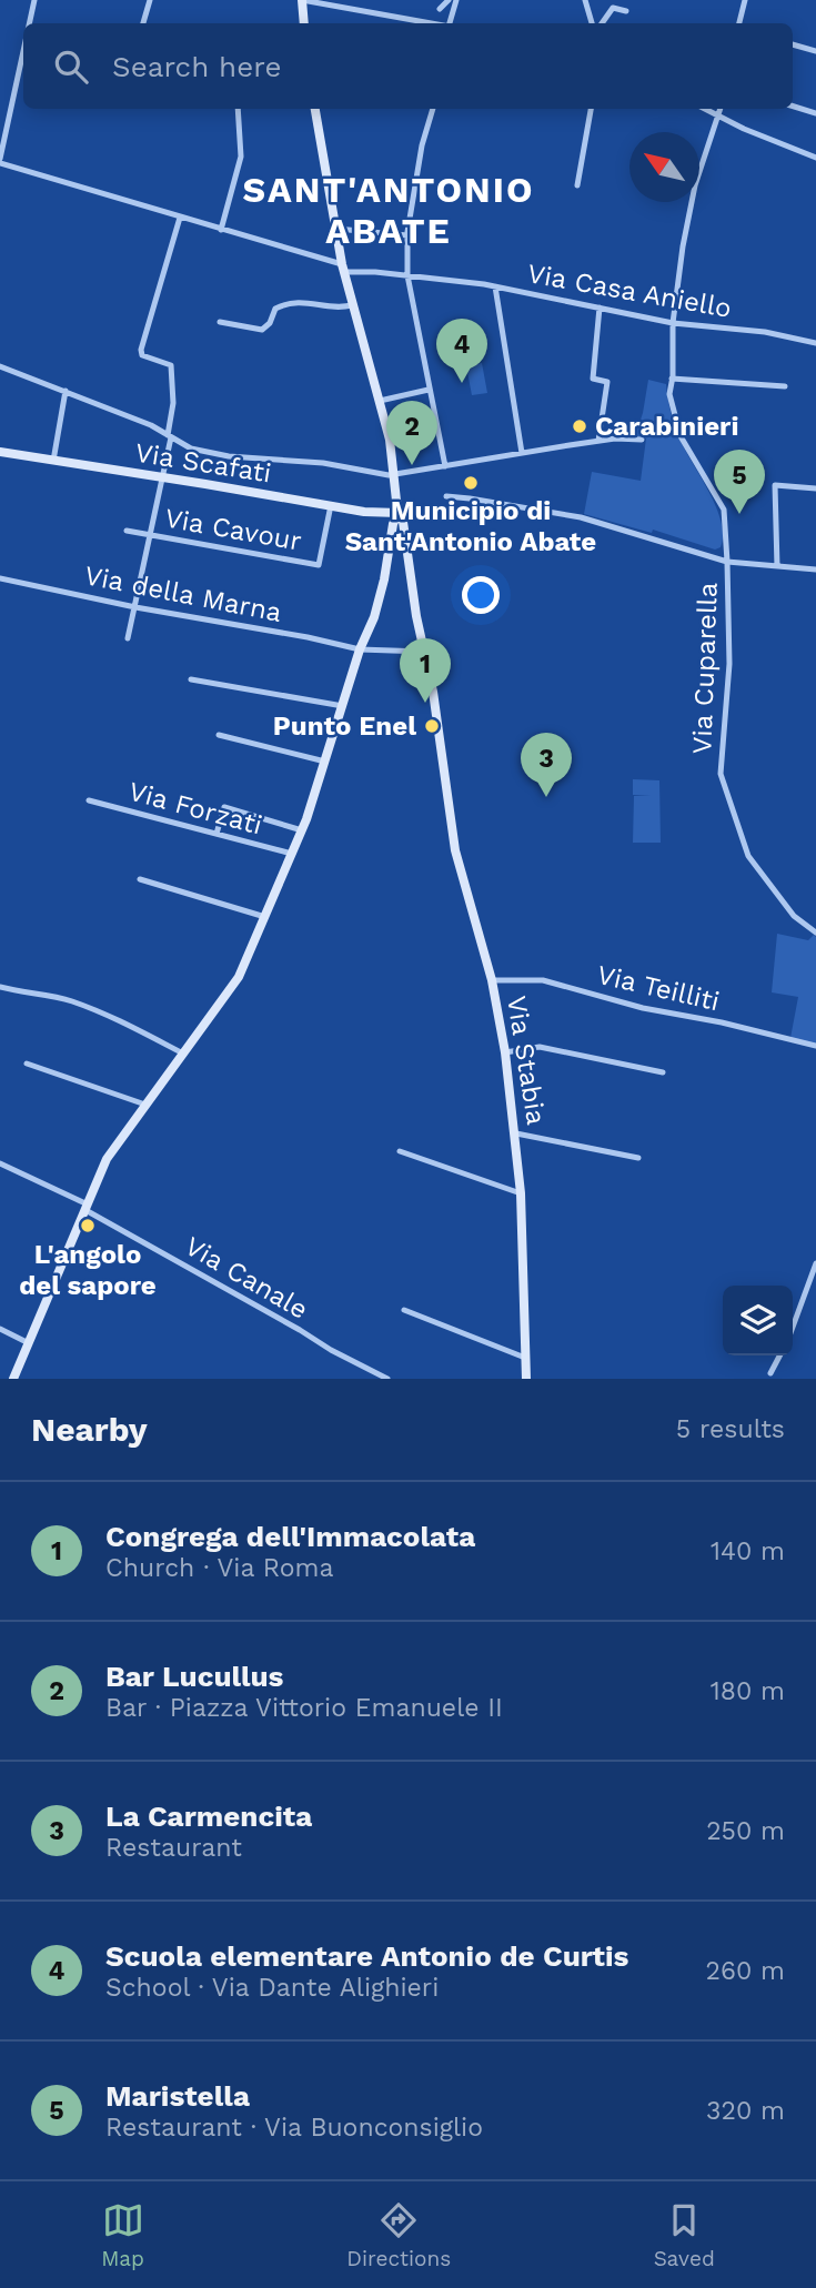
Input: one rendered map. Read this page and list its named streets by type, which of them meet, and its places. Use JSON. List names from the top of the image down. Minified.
{"streets":{"street":["Via Casa Aniello","Via Scafati","Via Cavour","Via della Marna","Via Cuparella","Via Forzati","Via Teilliti","Via Stabia","Via Canale"]},"crossings":[["Via Casa Aniello","Via Cuparella"],["Via Casa Aniello","Via Stabia"],["Via Scafati","Via Cavour"],["Via Scafati","Via Stabia"],["Via della Marna","Via Stabia"],["Via Teilliti","Via Stabia"]],"districts":["SANT'ANTONIO ABATE"],"places":["Carabinieri","Municipio di Sant'Antonio Abate","Punto Enel","L'angolo del sapore"],"north":"top left","page":{"search":"Search here","pins":["4","2","5","1","3"],"heading":["Nearby","5 results"],"list":[{"mark":"1","name":"Congrega dell'Immacolata","note":"Church · Via Roma","value":"140 m"},{"mark":"2","name":"Bar Lucullus","note":"Bar · Piazza Vittorio Emanuele II","value":"180 m"},{"mark":"3","name":"La Carmencita","note":"Restaurant","value":"250 m"},{"mark":"4","name":"Scuola elementare Antonio de Curtis","note":"School · Via Dante Alighieri","value":"260 m"},{"mark":"5","name":"Maristella","note":"Restaurant · Via Buonconsiglio","value":"320 m"}],"nav":["Map","Directions","Saved"]}}
